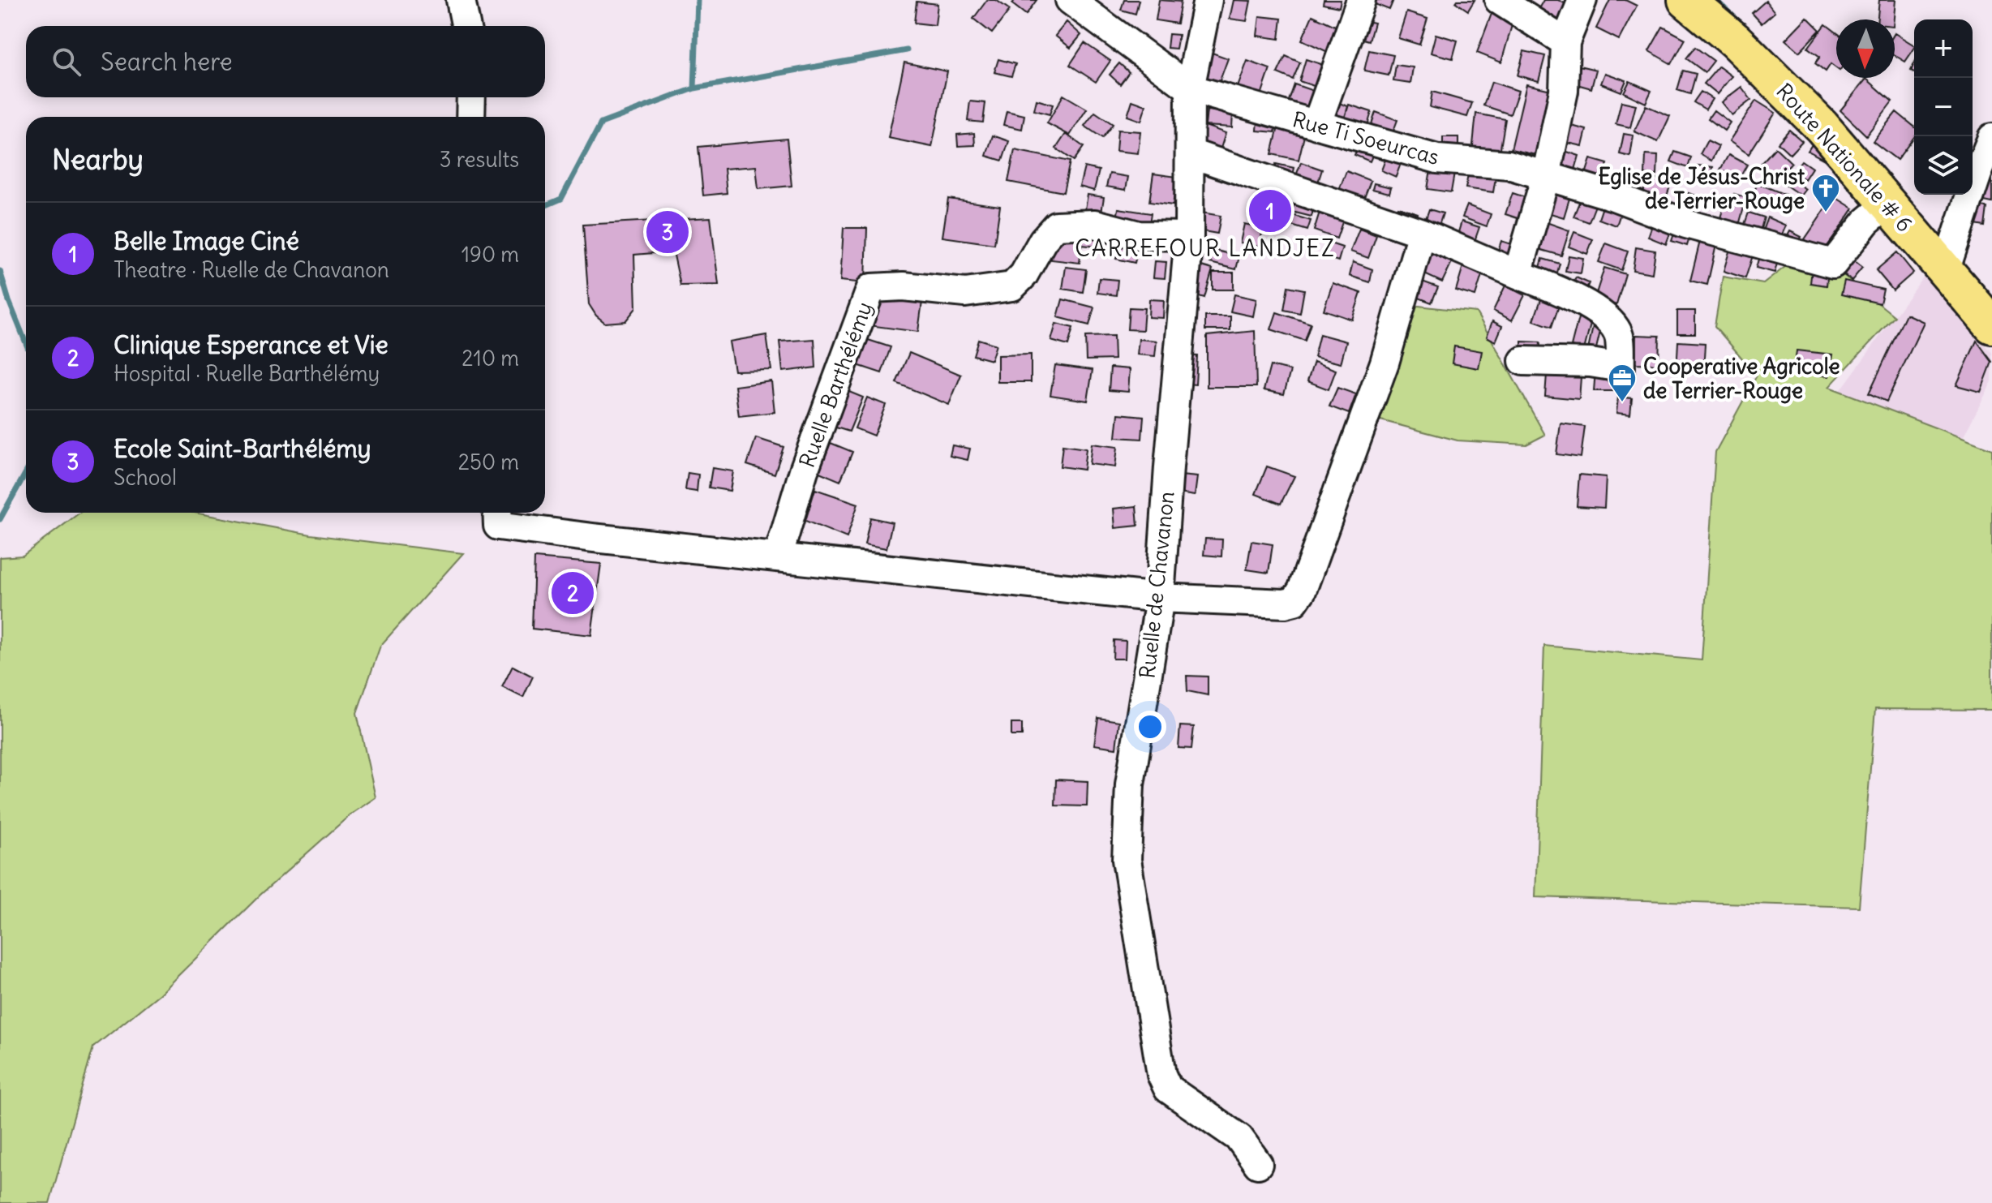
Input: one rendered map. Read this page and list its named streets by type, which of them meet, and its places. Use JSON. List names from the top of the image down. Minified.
{"streets":{"main road":["Route Nationale # 6"],"street":["Rue Ti Soeurcas","Ruelle Barthélémy","Ruelle de Chavanon"]},"crossings":[["Rue Ti Soeurcas","Route Nationale # 6"],["Rue Ti Soeurcas","Ruelle de Chavanon"],["Ruelle Barthélémy","Ruelle de Chavanon"]],"districts":["CARREFOUR LANDJEZ"],"places":{"church":["Eglise de Jésus-Christ de Terrier-Rouge"],"office":["Cooperative Agricole de Terrier-Rouge"]},"north":"bottom","page":{"map_buttons":["+","−"],"search":"Search here","heading":["Nearby","3 results"],"pins":["1","3","2"],"list":[{"mark":"1","name":"Belle Image Ciné","note":"Theatre · Ruelle de Chavanon","value":"190 m"},{"mark":"2","name":"Clinique Esperance et Vie","note":"Hospital · Ruelle Barthélémy","value":"210 m"},{"mark":"3","name":"Ecole Saint-Barthélémy","note":"School","value":"250 m"}]}}
